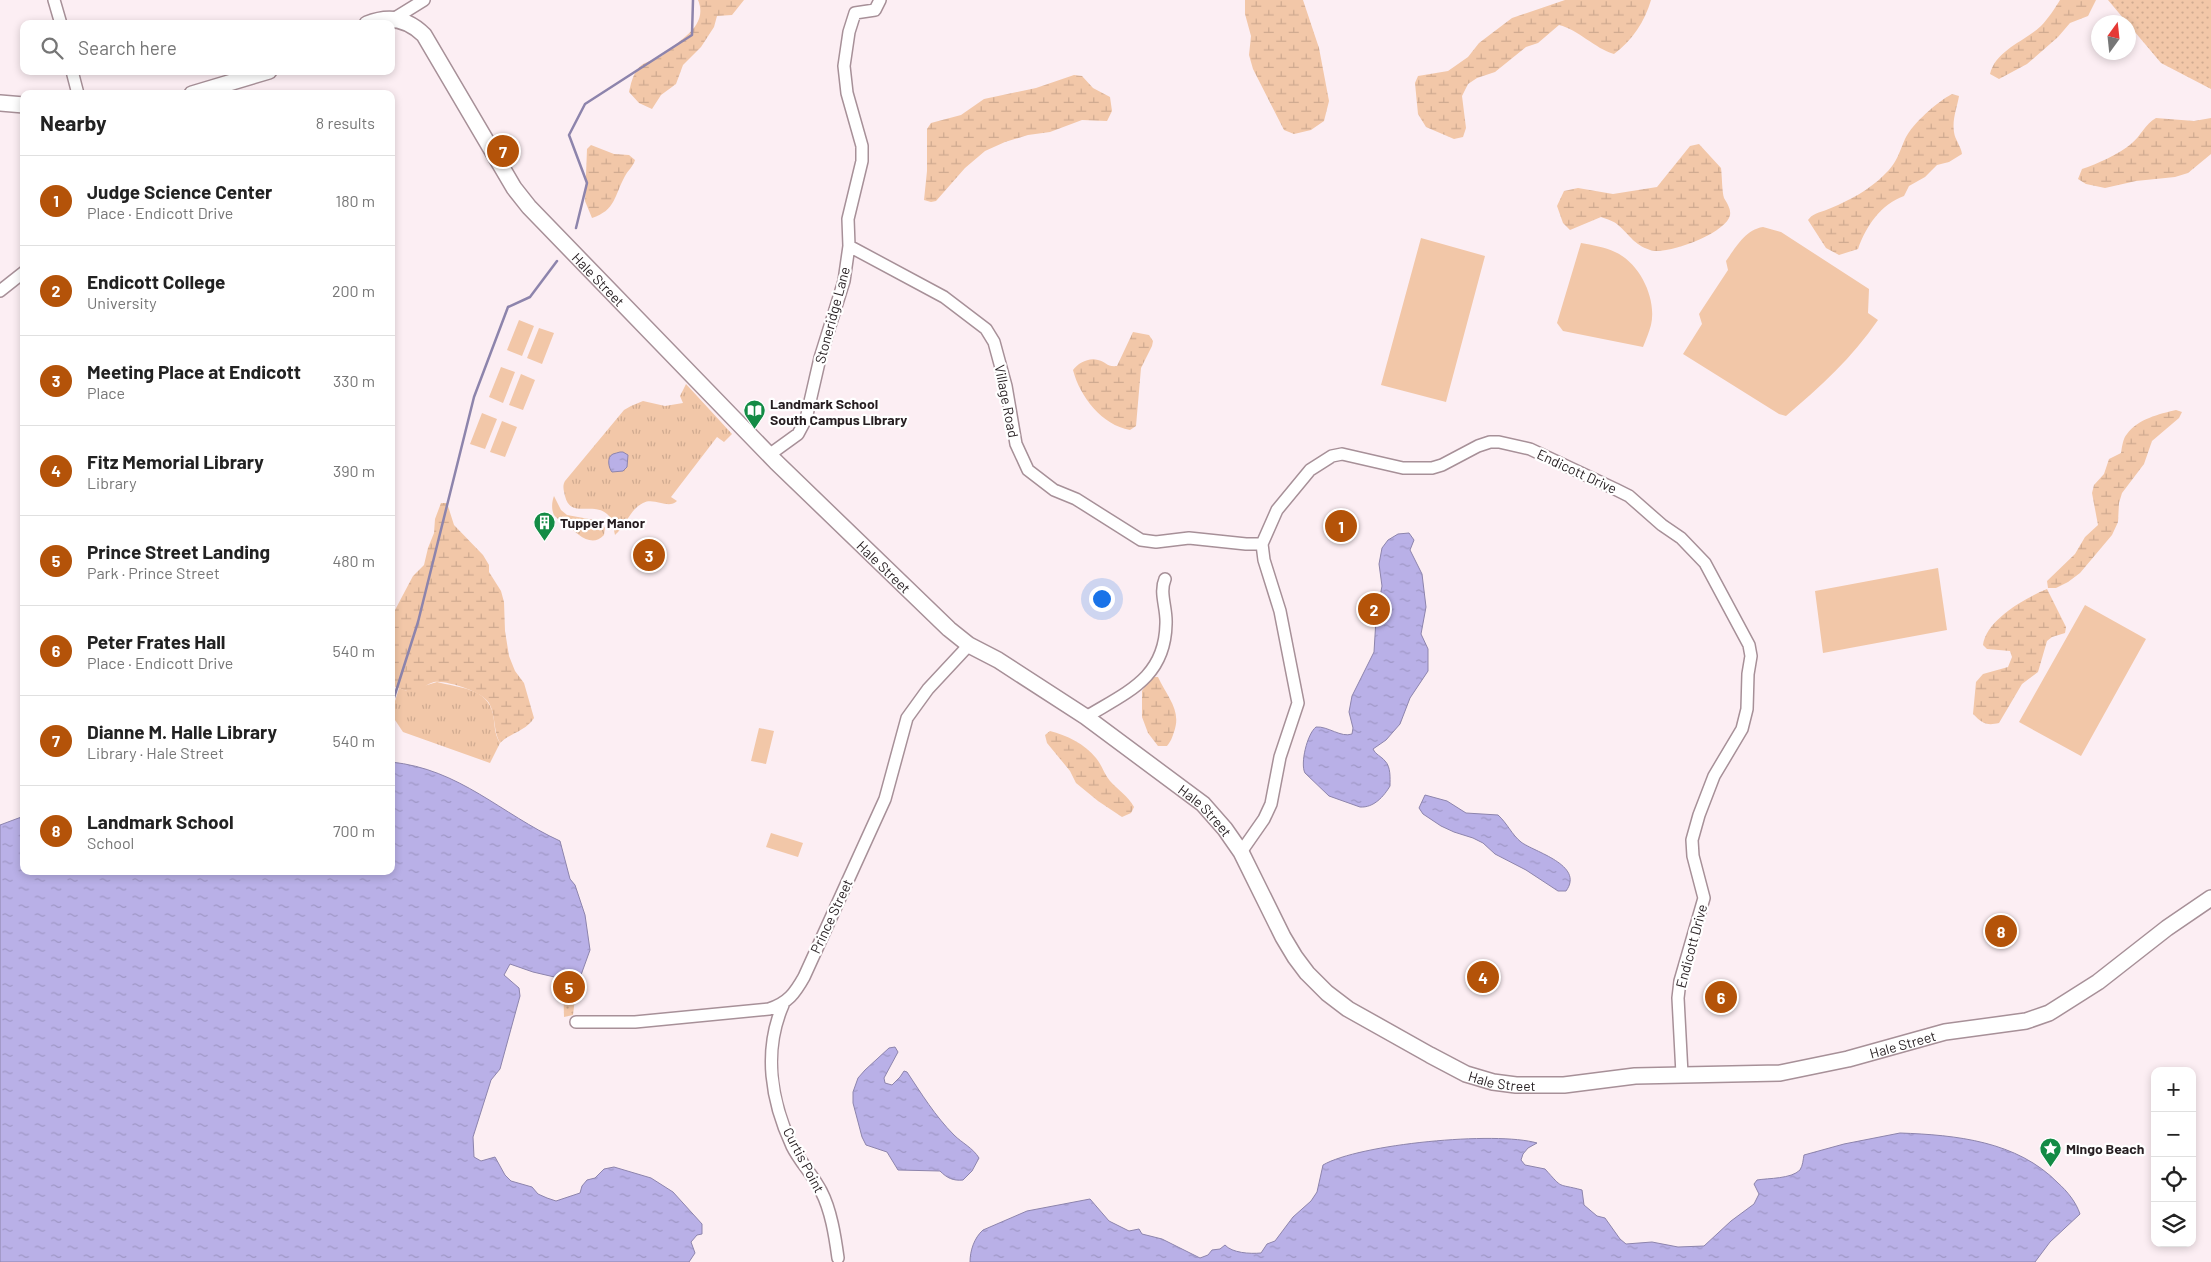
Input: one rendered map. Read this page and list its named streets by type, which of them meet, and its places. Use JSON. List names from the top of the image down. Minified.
{"streets":{"main road":["Hale Street"],"street":["Stoneridge Lane","Village Road","Endicott Drive","Prince Street","Curtis Point"]},"crossings":[["Hale Street","Stoneridge Lane"],["Hale Street","Endicott Drive"],["Hale Street","Prince Street"],["Stoneridge Lane","Village Road"],["Village Road","Endicott Drive"],["Prince Street","Curtis Point"]],"places":{"library":["Landmark School South Campus Library"],"building":["Tupper Manor"],"place":["Mingo Beach"]},"north":"top","page":{"search":"Search here","heading":["Nearby","8 results"],"pins":["7","1","3","2","8","4","5","6"],"list":[{"mark":"1","name":"Judge Science Center","note":"Place · Endicott Drive","value":"180 m"},{"mark":"2","name":"Endicott College","note":"University","value":"200 m"},{"mark":"3","name":"Meeting Place at Endicott","note":"Place","value":"330 m"},{"mark":"4","name":"Fitz Memorial Library","note":"Library","value":"390 m"},{"mark":"5","name":"Prince Street Landing","note":"Park · Prince Street","value":"480 m"},{"mark":"6","name":"Peter Frates Hall","note":"Place · Endicott Drive","value":"540 m"},{"mark":"7","name":"Dianne M. Halle Library","note":"Library · Hale Street","value":"540 m"},{"mark":"8","name":"Landmark School","note":"School","value":"700 m"}],"map_buttons":["+","−"]}}
